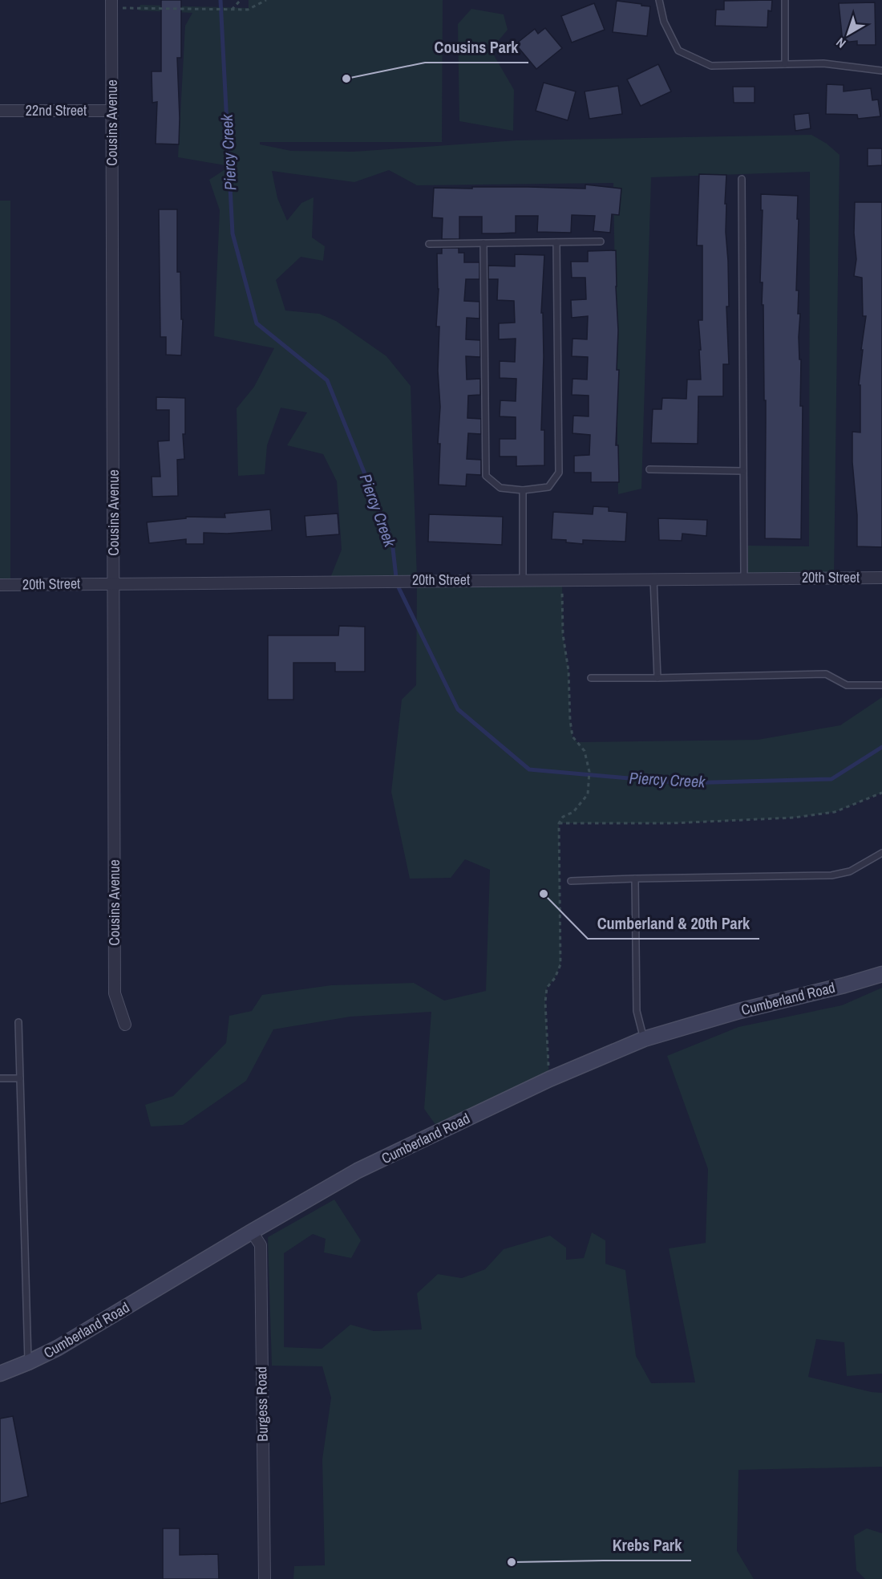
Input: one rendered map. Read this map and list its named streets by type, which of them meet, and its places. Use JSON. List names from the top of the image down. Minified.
{"streets":{"street":["22nd Street","Cousins Avenue","20th Street","Cumberland Road","Burgess Road"]},"crossings":[["22nd Street","Cousins Avenue"],["Cousins Avenue","20th Street"],["Cumberland Road","Burgess Road"]],"water":["Piercy Creek"],"places":["Cousins Park","Cumberland & 20th Park","Krebs Park"],"north":"bottom left"}
